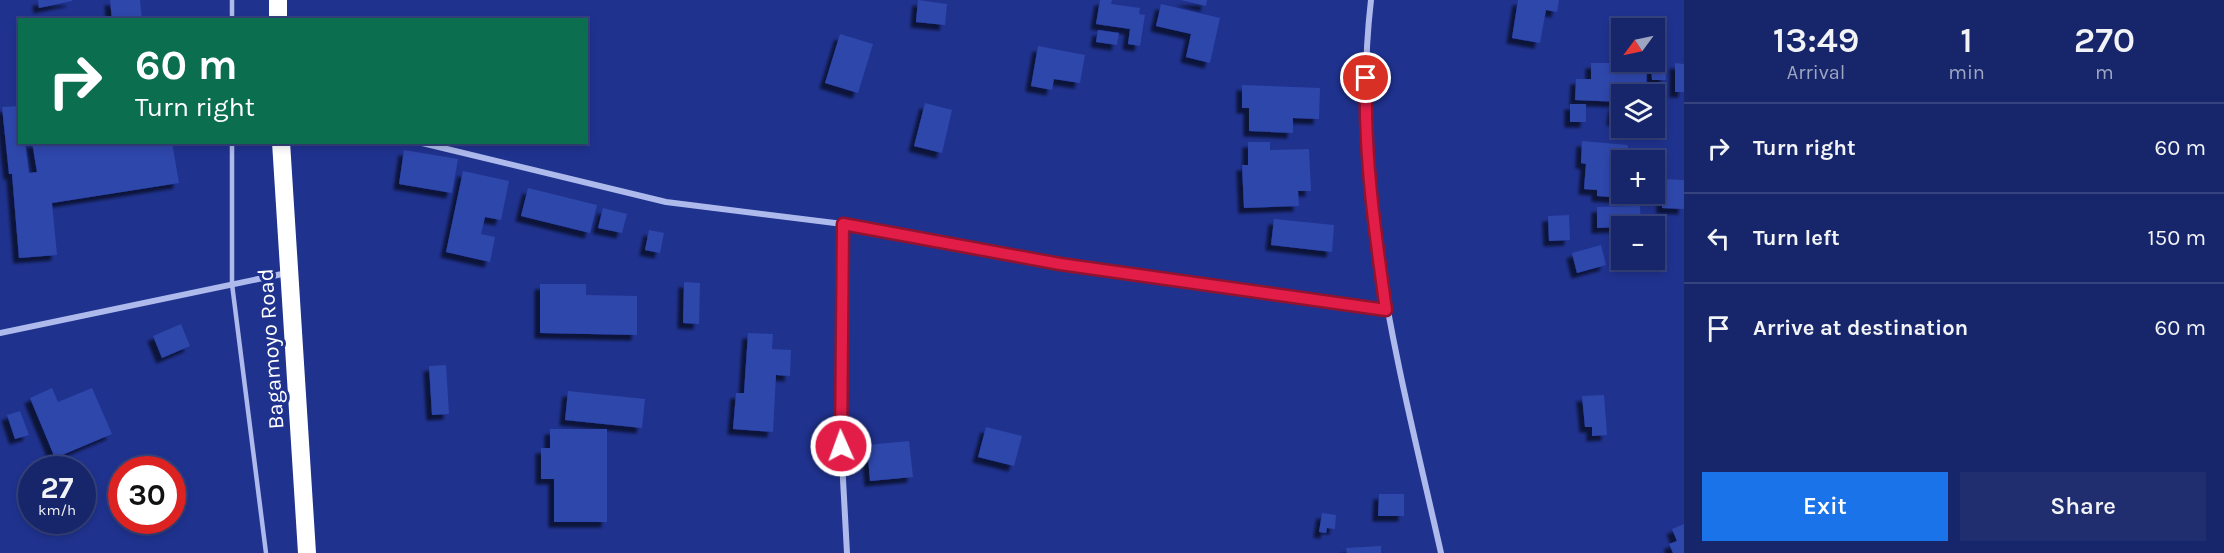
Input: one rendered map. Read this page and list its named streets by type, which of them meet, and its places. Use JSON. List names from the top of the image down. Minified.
{"streets":{"highway":["Bagamoyo Road"]},"north":"bottom left","page":{"eta":["13:49","Arrival","1","min","270","m"],"map_buttons":["+","−"],"turn":["60 m","Turn right"],"list":[{"name":"Turn right","value":"60 m"},{"name":"Turn left","value":"150 m"},{"name":"Arrive at destination","value":"60 m"}],"speed":"27 km/h","limit":"30","buttons":["Exit","Share"]}}
